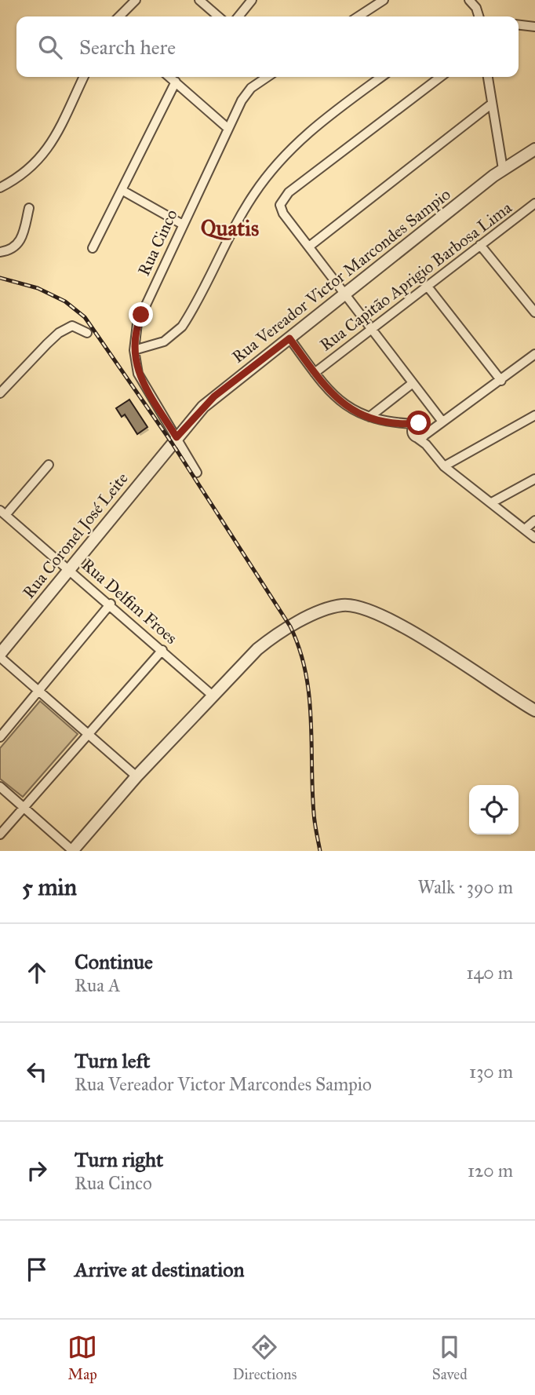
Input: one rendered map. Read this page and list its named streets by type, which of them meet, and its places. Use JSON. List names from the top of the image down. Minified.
{"streets":{"street":["Rua Cinco","Rua Vereador Victor Marcondes Sampio","Rua Capitão Aprigio Barbosa Lima","Rua Coronel José Leite","Rua Delfim Froes"]},"crossings":[["Rua Cinco","Rua Vereador Victor Marcondes Sampio"],["Rua Cinco","Rua Coronel José Leite"],["Rua Vereador Victor Marcondes Sampio","Rua Coronel José Leite"],["Rua Coronel José Leite","Rua Delfim Froes"]],"districts":["Quatis"],"page":{"search":"Search here","heading":["5 min","Walk · 390 m"],"list":[["Continue","Rua A","140 m"],["Turn left","Rua Vereador Victor Marcondes Sampio","130 m"],["Turn right","Rua Cinco","120 m"],"Arrive at destination"],"nav":["Map","Directions","Saved"]}}
